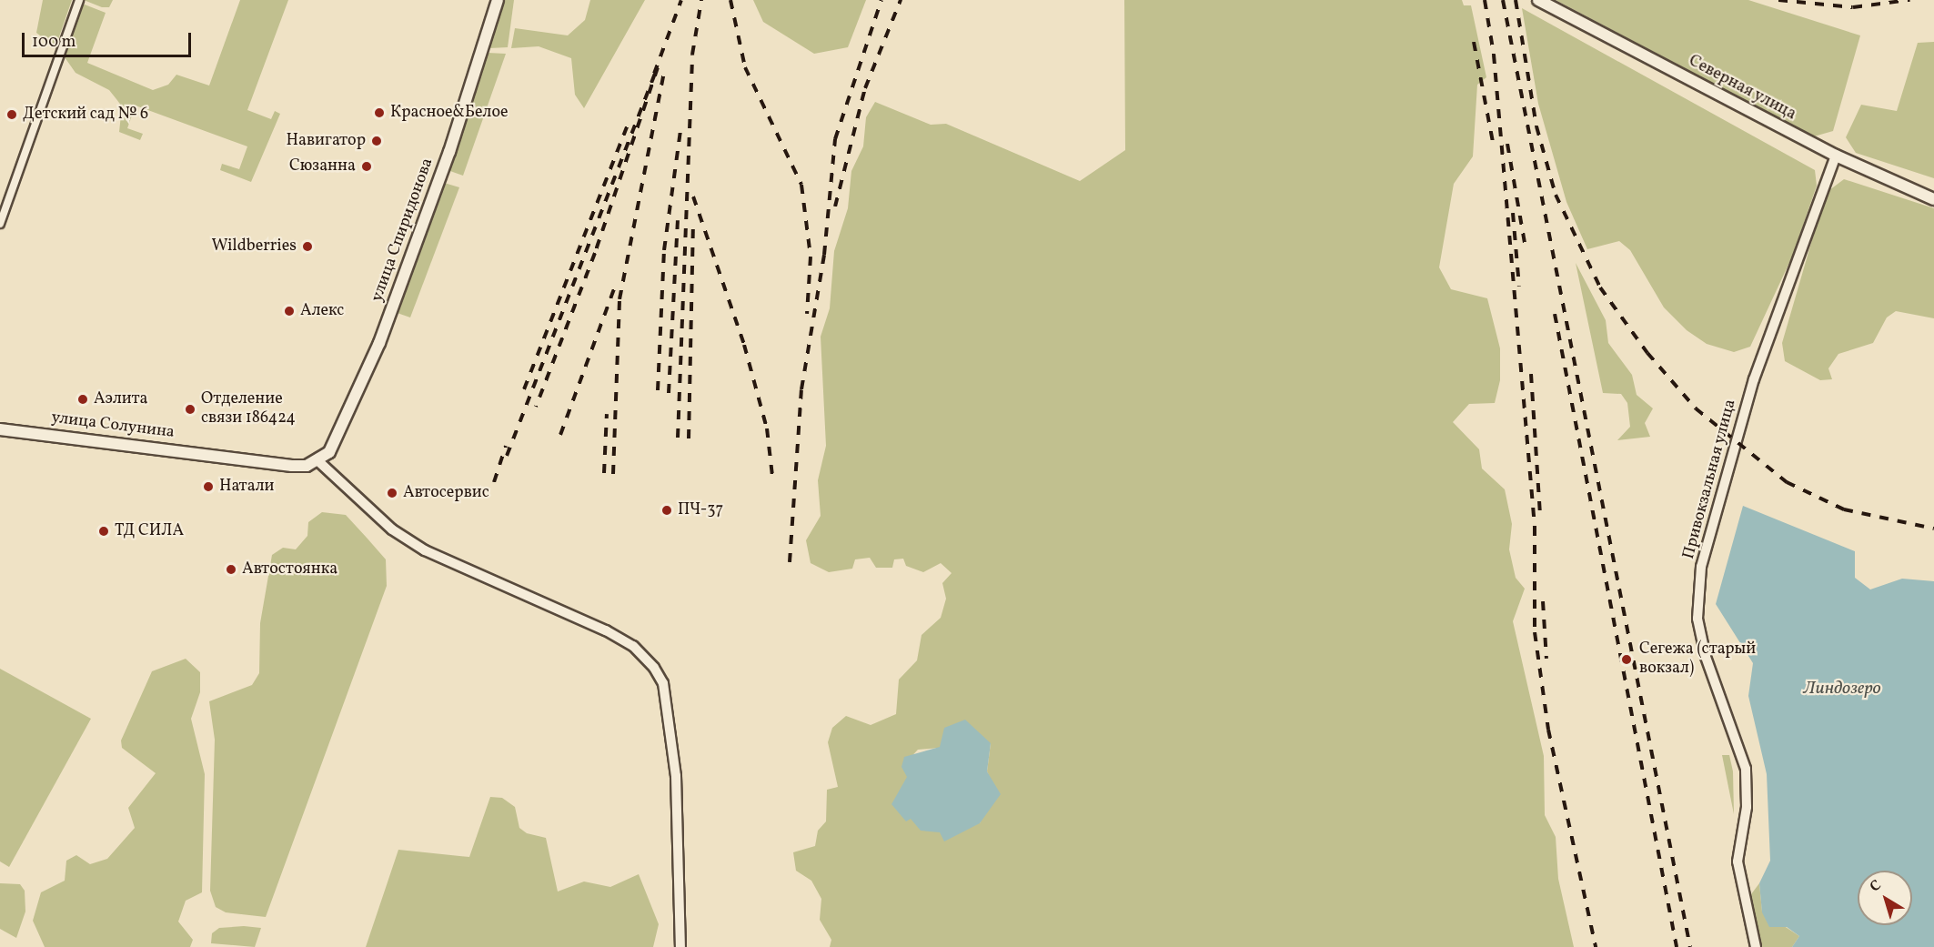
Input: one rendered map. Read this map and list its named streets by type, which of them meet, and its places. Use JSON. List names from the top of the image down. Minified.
{"streets":{"street":["Северная улица","улица Спиридонова","улица Солунина","Привокзальная улица"]},"crossings":[["Северная улица","Привокзальная улица"],["улица Спиридонова","улица Солунина"]],"water":["Линдозеро"],"places":["Красное&Белое","Детский сад № 6","Навигатор","Сюзанна","Wildberries","Алекс","Аэлита","Отделение связи 186424","Натали","Автосервис","ПЧ-37","ТД СИЛА","Автостоянка","Сегежа (старый вокзал)"],"scale_bar":"100 m","north":"top left"}
